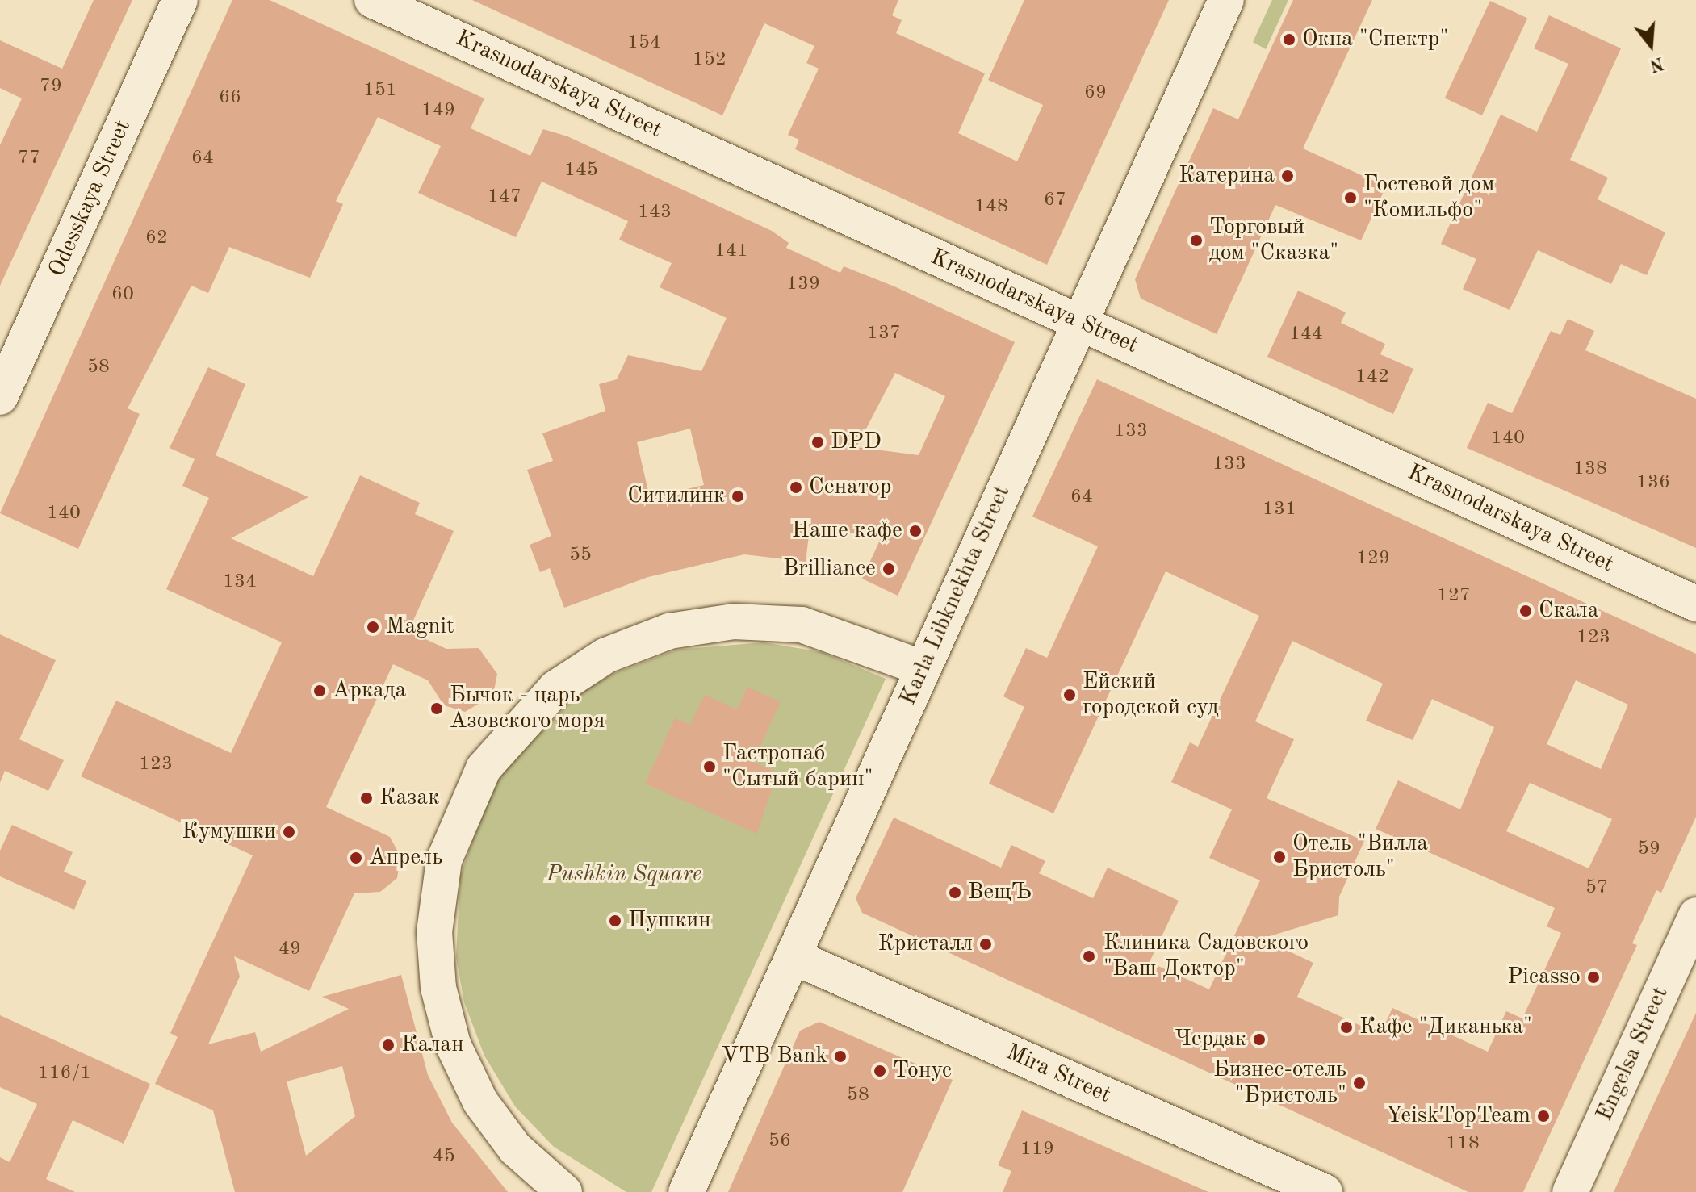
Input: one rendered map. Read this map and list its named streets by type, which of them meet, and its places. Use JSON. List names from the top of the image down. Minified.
{"streets":{"street":["Krasnodarskaya Street","Odesskaya Street","Karla Libknekhta Street","Engelsa Street","Mira Street"]},"crossings":[["Krasnodarskaya Street","Karla Libknekhta Street"],["Karla Libknekhta Street","Mira Street"]],"parks":["Pushkin Square"],"places":["Окна \"Спектр\"","Катерина","Гостевой дом \"Комильфо\"","Торговый дом \"Сказка\"","DPD","Сенатор","Ситилинк","Наше кафе","Brilliance","Скала","Magnit","Аркада","Ейский городской суд","Бычок - царь Азовского моря","Гастропаб \"Сытый барин\"","Казак","Кумушки","Отель \"Вилла Бристоль\"","Апрель","ВещЪ","Пушкин","Кристалл","Клиника Садовского \"Ваш Доктор\"","Picasso","Кафе \"Диканька\"","Чердак","Калан","VTB Bank","Тонус","Бизнес-отель \"Бристоль\"","YeiskTopTeam"],"house_numbers":["154","152","79","151","69","66","149","77","64","145","147","67","148","143","62","141","139","60","137","144","58","142","133","140","133","138","136","64","131","140","55","129","134","127","123","123","59","57","49","116/1","58","56","118","119","45"],"north":"bottom"}
